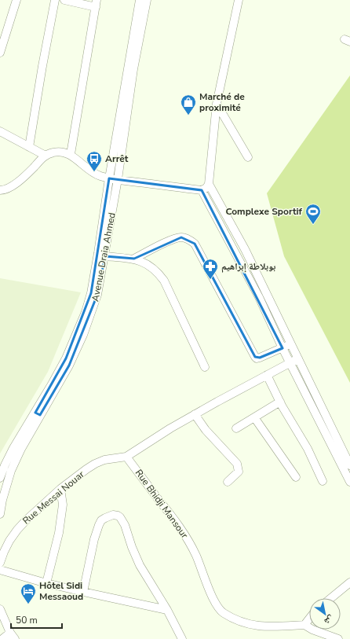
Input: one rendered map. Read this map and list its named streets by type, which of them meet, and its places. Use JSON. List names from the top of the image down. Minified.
{"streets":{"street":["Avenue Draia Ahmed","Rue Messai Nouar","Rue Bhidji Mansour"]},"crossings":[["Rue Messai Nouar","Rue Bhidji Mansour"]],"places":{"shop":["Marché de proximité"],"bus stop":["Arrêt"],"sports":["Complexe Sportif"],"pharmacy":["بوبلاطة إبراهيم"],"hotel":["Hôtel Sidi Messaoud"]},"scale_bar":"50 m","north":"bottom right"}
